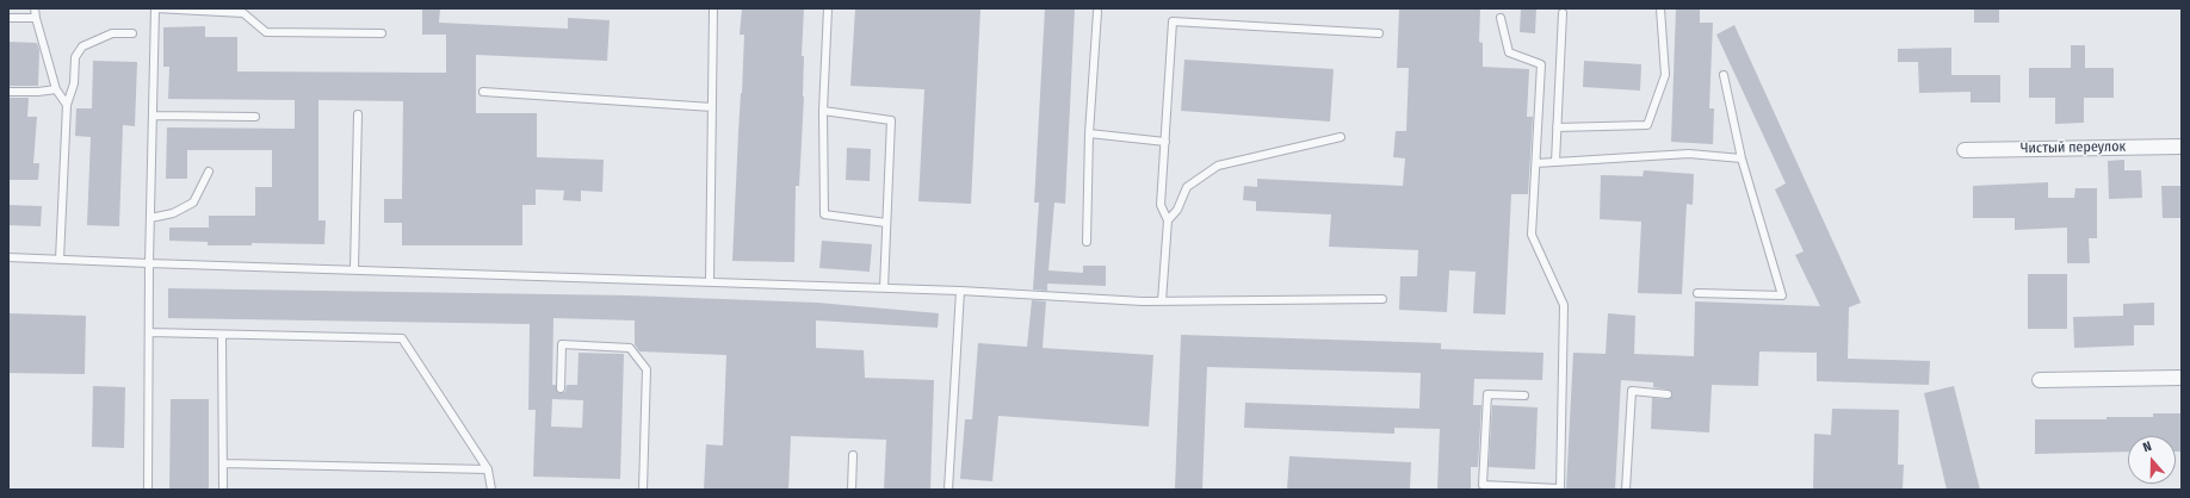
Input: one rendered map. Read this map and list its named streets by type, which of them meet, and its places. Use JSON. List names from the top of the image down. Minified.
{"streets":{"street":["Чистый переулок"]},"north":"top"}
